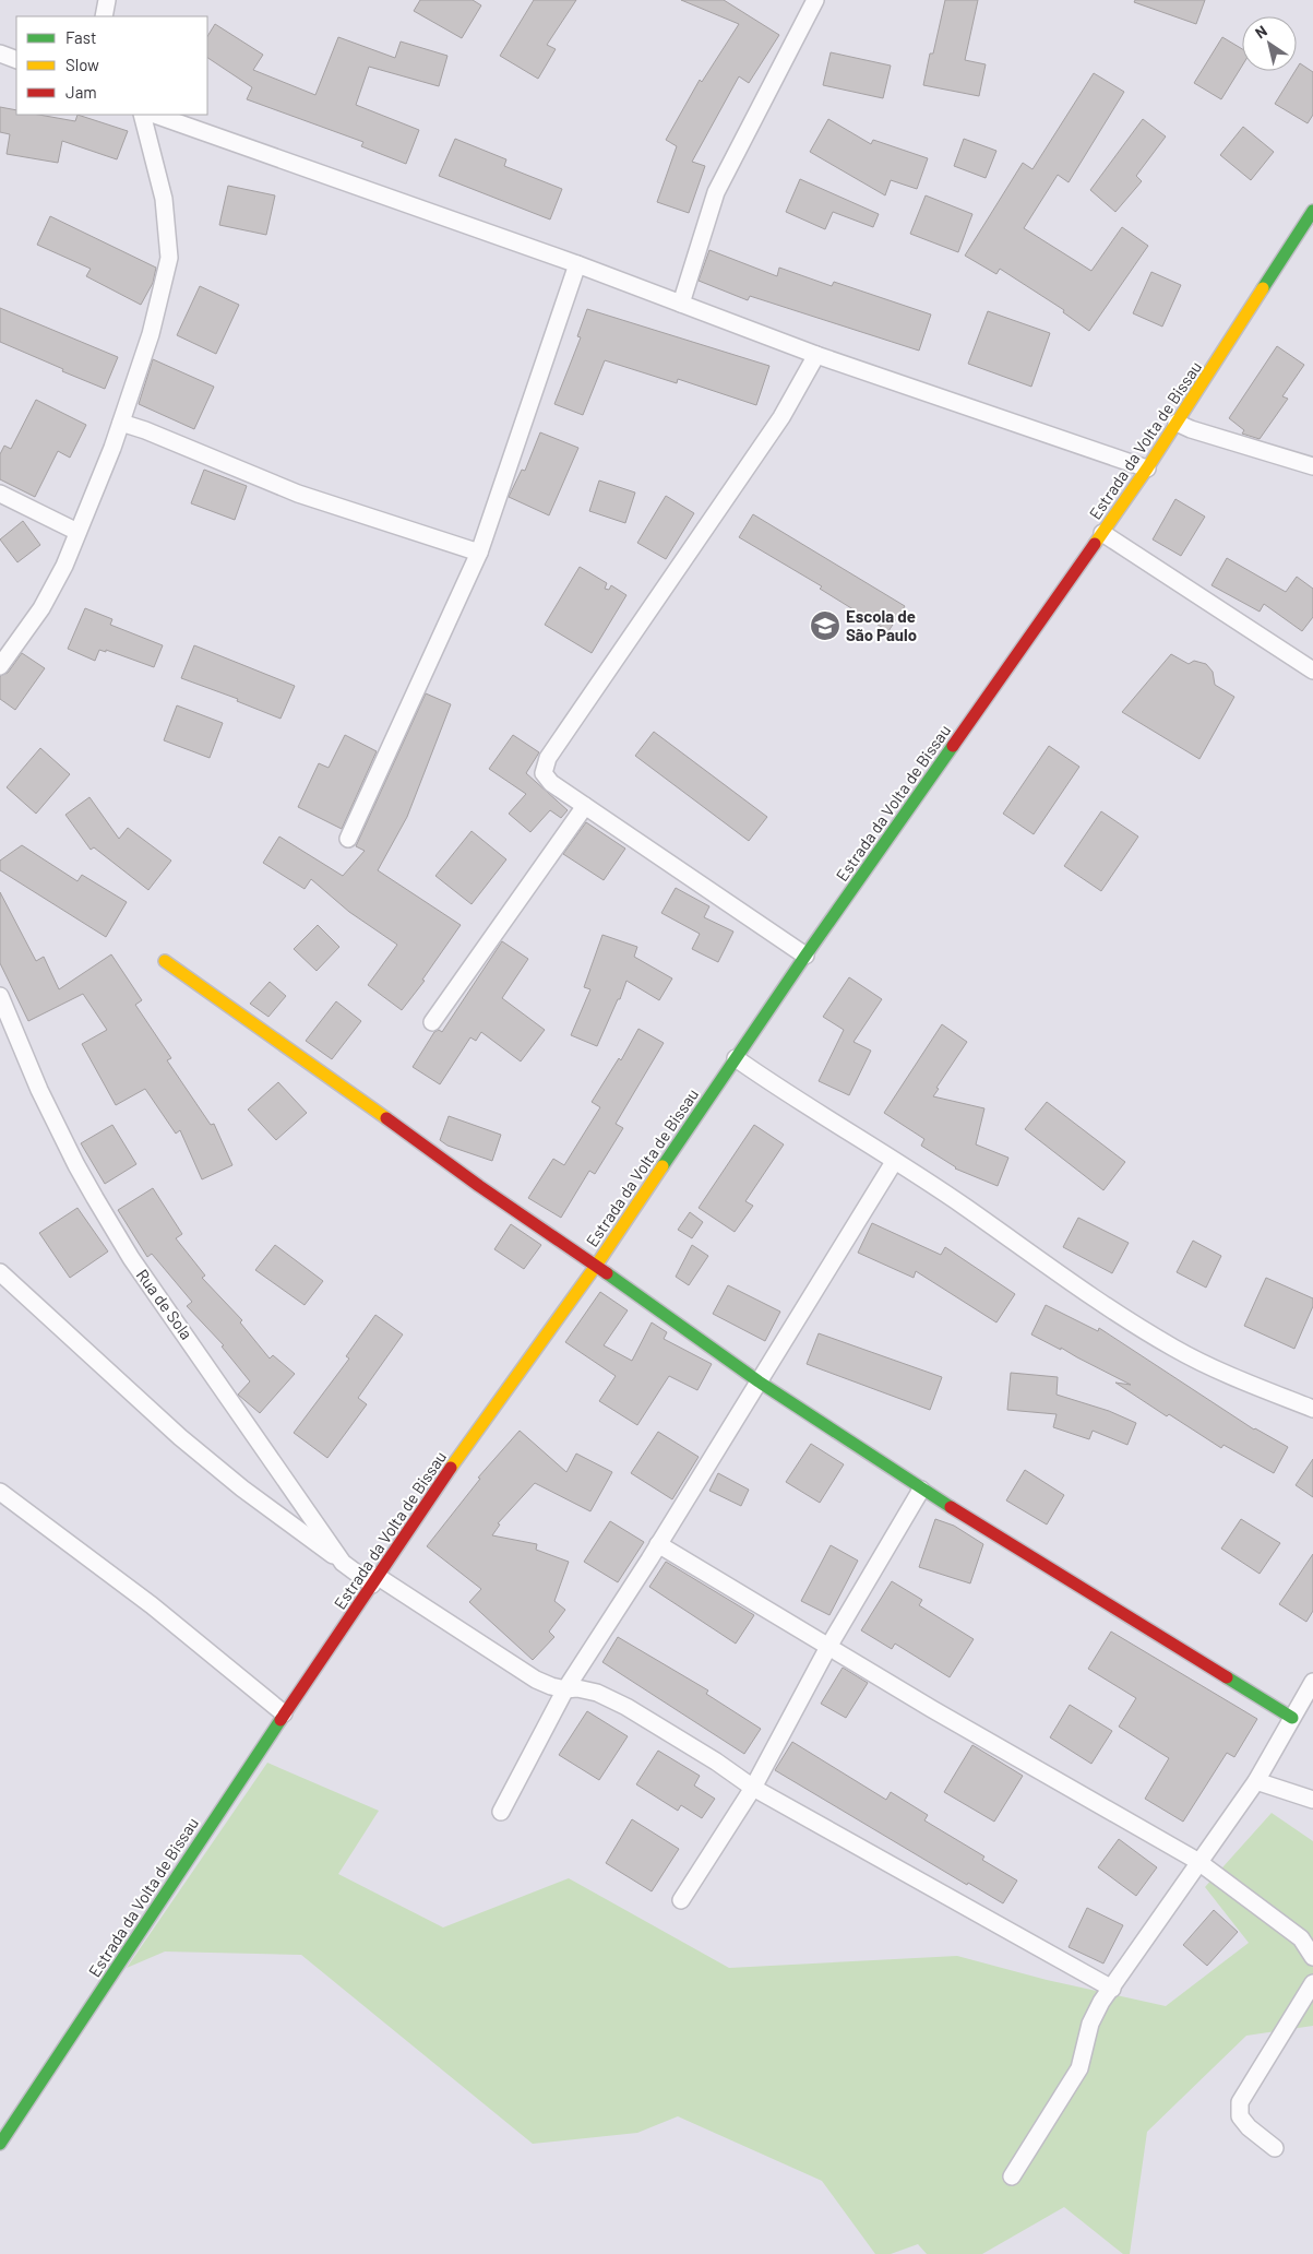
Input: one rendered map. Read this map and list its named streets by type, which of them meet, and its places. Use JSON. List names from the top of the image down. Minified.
{"streets":{"main road":["Estrada da Volta de Bissau"],"street":["Rua de Sola"]},"crossings":[["Estrada da Volta de Bissau","Rua de Sola"]],"places":{"school or university":["Escola de São Paulo"]},"legend":["Fast","Slow","Jam"],"north":"top left"}
